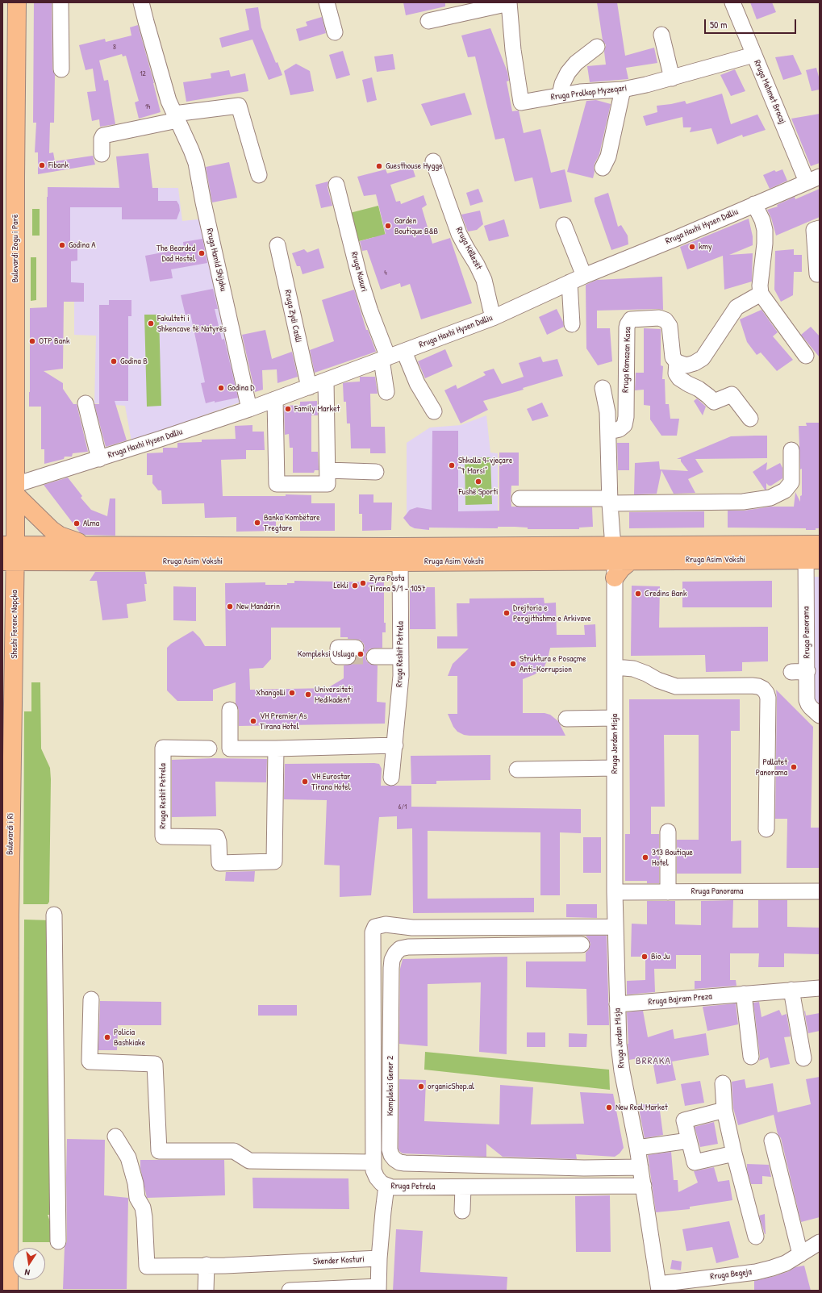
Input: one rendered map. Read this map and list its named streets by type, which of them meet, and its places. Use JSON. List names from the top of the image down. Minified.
{"streets":{"main road":["Bulevardi Zogu i Parë","Rruga Asim Vokshi","Sheshi Ferenc Nopçka","Bulevardi i Ri"],"street":["Rruga Mehmet Brocaj","Rruga Prolkop Myzeqari","Rruga Haxhi Hysen Dalliu","Rruga Këllezët","Rruga Hamid Shijaku","Rruga Kusuri","Rruga Zydi Caslli","Rruga Ramazan Kasa","Rruga Panorama","Rruga Reshit Petrela","Rruga Jordan Misja","Rruga Bajram Preza","Kompleksi Gener 2","Rruga Petrela","Skender Kosturi","Rruga Begeja"]},"crossings":[["Rruga Mehmet Brocaj","Rruga Prolkop Myzeqari"],["Rruga Mehmet Brocaj","Rruga Haxhi Hysen Dalliu"],["Rruga Haxhi Hysen Dalliu","Bulevardi Zogu i Parë"],["Rruga Haxhi Hysen Dalliu","Rruga Këllezët"],["Rruga Haxhi Hysen Dalliu","Rruga Hamid Shijaku"],["Rruga Haxhi Hysen Dalliu","Rruga Kusuri"],["Rruga Haxhi Hysen Dalliu","Rruga Zydi Caslli"],["Rruga Haxhi Hysen Dalliu","Sheshi Ferenc Nopçka"],["Bulevardi Zogu i Parë","Sheshi Ferenc Nopçka"],["Rruga Asim Vokshi","Rruga Panorama"],["Rruga Asim Vokshi","Rruga Reshit Petrela"],["Rruga Asim Vokshi","Rruga Jordan Misja"],["Sheshi Ferenc Nopçka","Bulevardi i Ri"],["Rruga Panorama","Rruga Jordan Misja"],["Rruga Jordan Misja","Rruga Bajram Preza"],["Rruga Jordan Misja","Kompleksi Gener 2"],["Rruga Jordan Misja","Rruga Petrela"],["Rruga Jordan Misja","Rruga Begeja"]],"districts":["BRRAKA"],"places":["Fibank","Guesthouse Hygge","Garden Boutique B&B","Godina A","kmy","The Bearded Dad Hostel","Fakulteti i Shkencave të Natyrës","OTP Bank","Godina B","Godina D","Family Market","Shkolla 9-vjeçare \"7 Marsi\"","Fushë Sporti","Banka Kombëtare Tregtare","Alma","Zyra Posta Tirana 5/1 - 1057","Lekli","Credins Bank","New Mandarin","Drejtoria e Pergjithshme e Arkivave","Kompleksi Usluga","Struktura e Posaçme Anti-Korrupsion","Xhangolli","Universiteti Medikadent","VH Premier As Tirana Hotel","Pallatet Panorama","VH Eurostar Tirana Hotel","313 Boutique Hotel","Bio Ju","Policia Bashkiake","organicShop.al","New Real Market"],"house_numbers":["8","12","14","4","6/1"],"scale_bar":"50 m","north":"bottom"}
